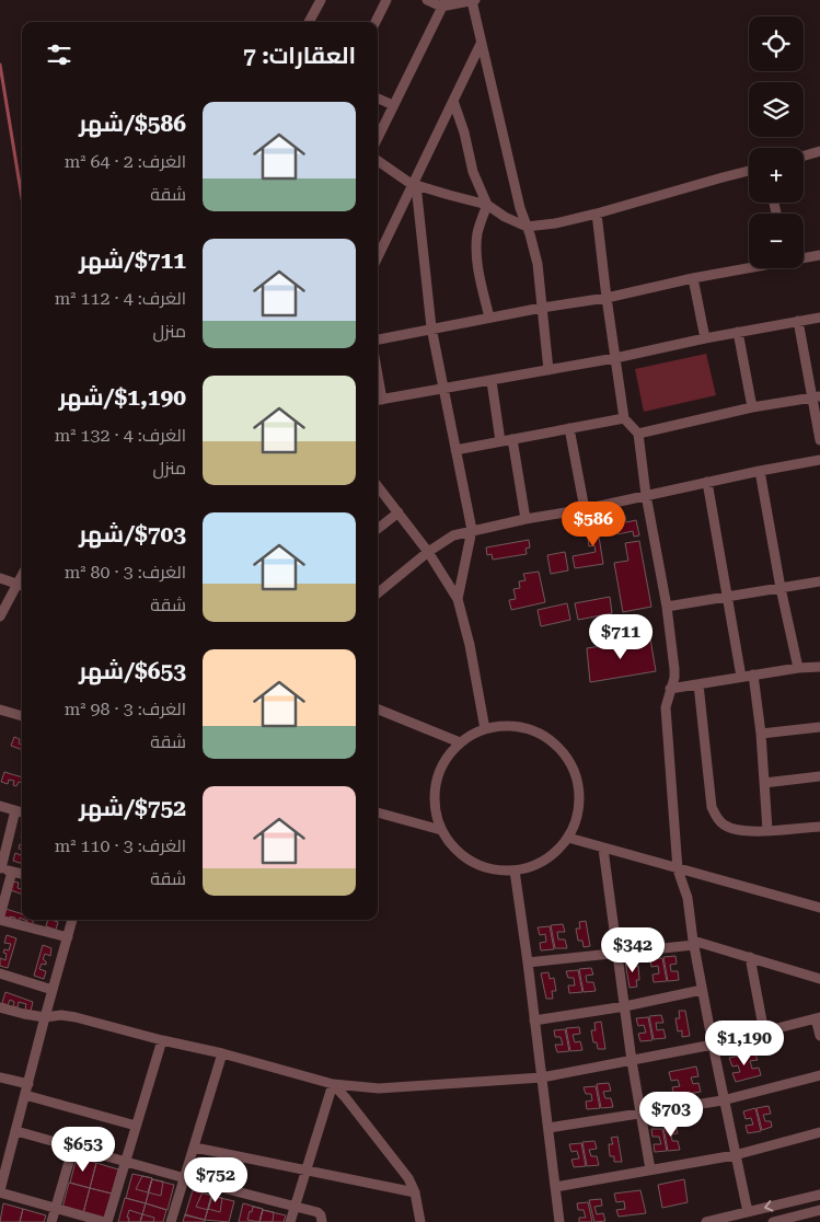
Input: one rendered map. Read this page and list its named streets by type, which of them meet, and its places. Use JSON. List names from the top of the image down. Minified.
{"page":{"map_buttons":["+","−"],"heading":"العقارات: 7","list":[{"name":"$586/شهر","note":"الغرف: 2 · 64 m² · شقة"},{"name":"$711/شهر","note":"الغرف: 4 · 112 m² · منزل"},{"name":"$1,190/شهر","note":"الغرف: 4 · 132 m² · منزل"},{"name":"$703/شهر","note":"الغرف: 3 · 80 m² · شقة"},{"name":"$653/شهر","note":"الغرف: 3 · 98 m² · شقة"},{"name":"$752/شهر","note":"الغرف: 3 · 110 m² · شقة"}],"price":["$586","$711","$342","$1,190","$703","$653","$752"]}}
